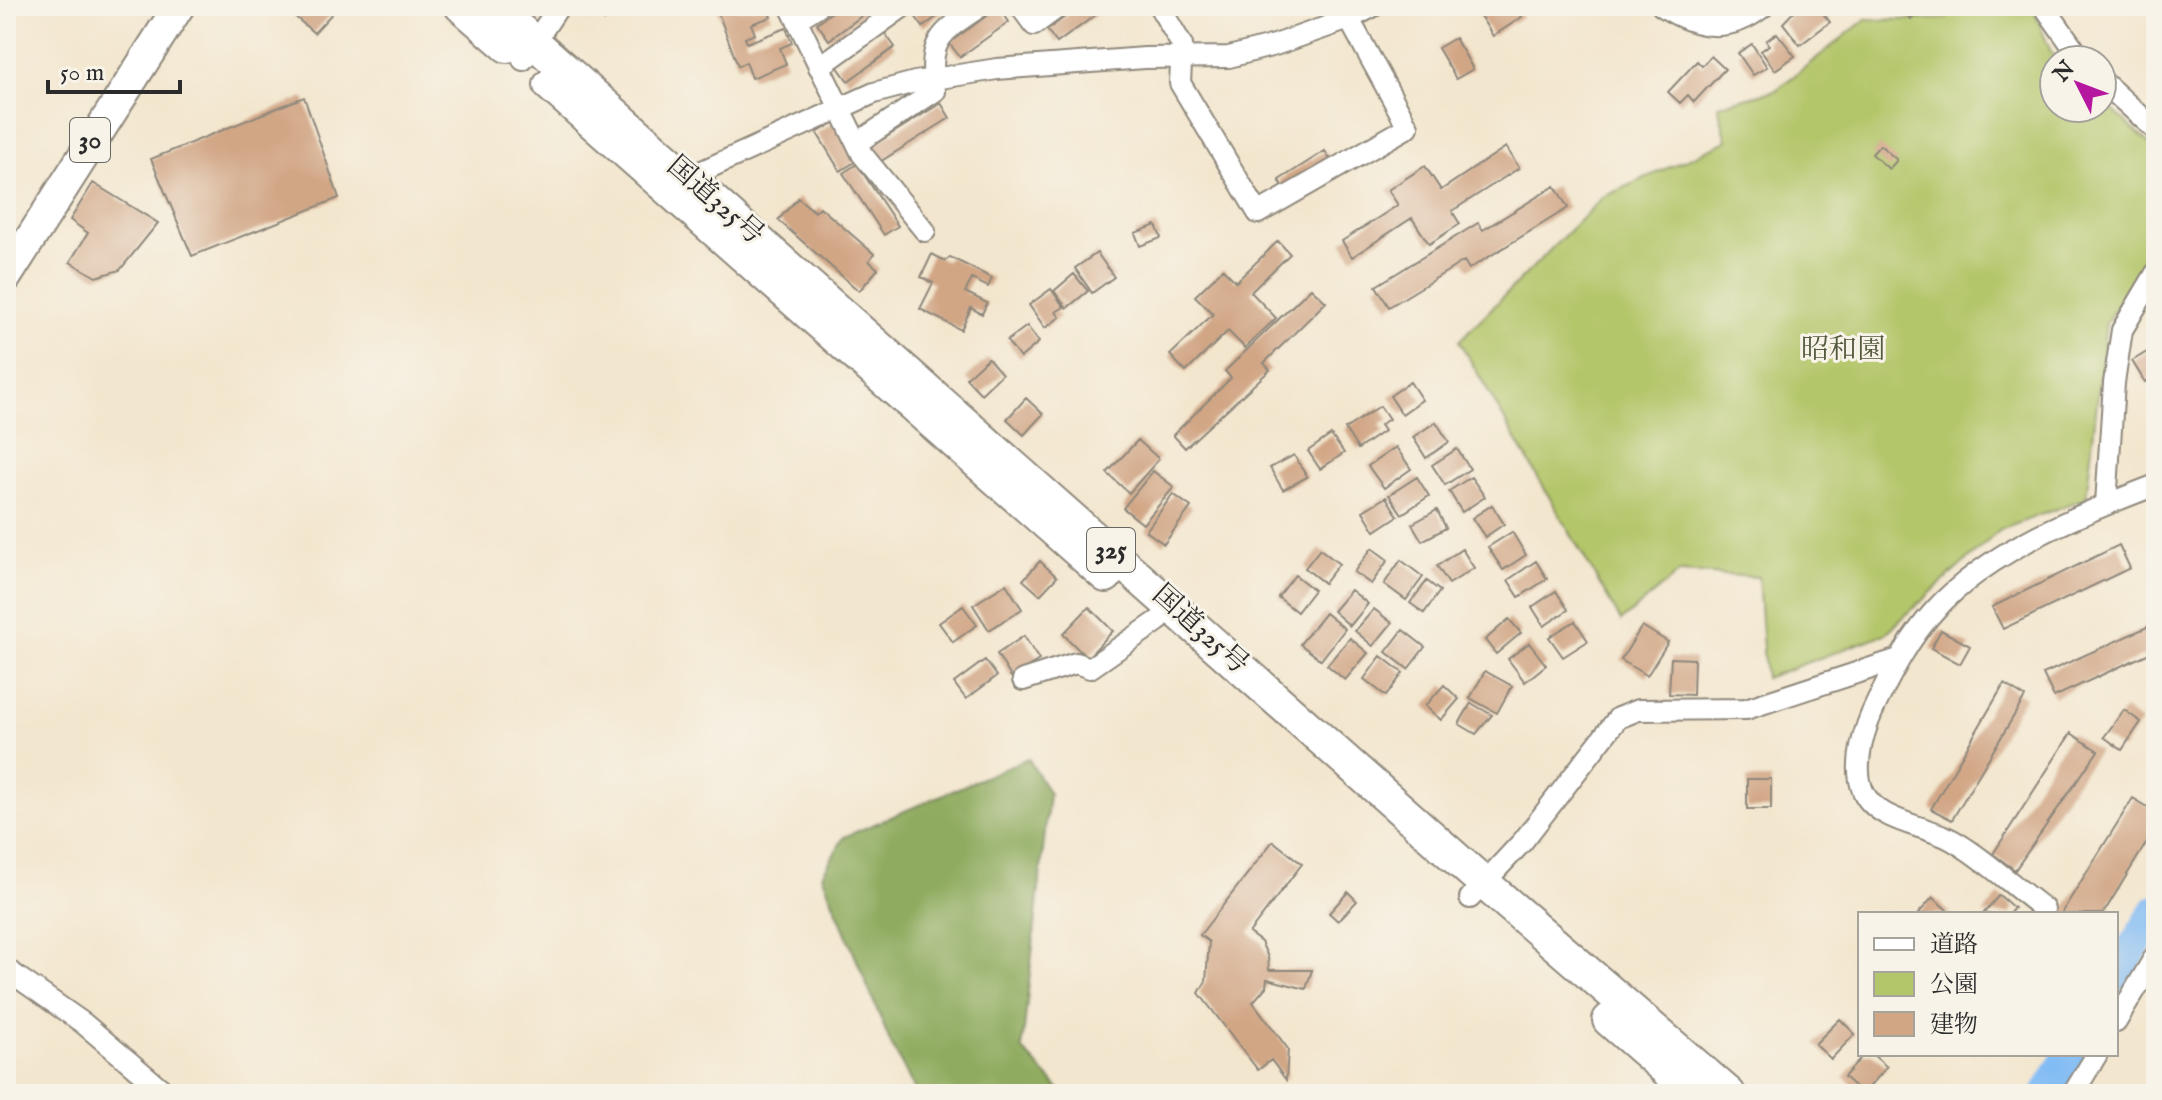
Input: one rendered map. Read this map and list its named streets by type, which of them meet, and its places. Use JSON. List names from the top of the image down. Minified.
{"streets":{"highway":["国道325号","325"],"main road":["30"]},"parks":["昭和園"],"legend":["道路","公園","建物"],"scale_bar":"50 m","north":"top left"}
